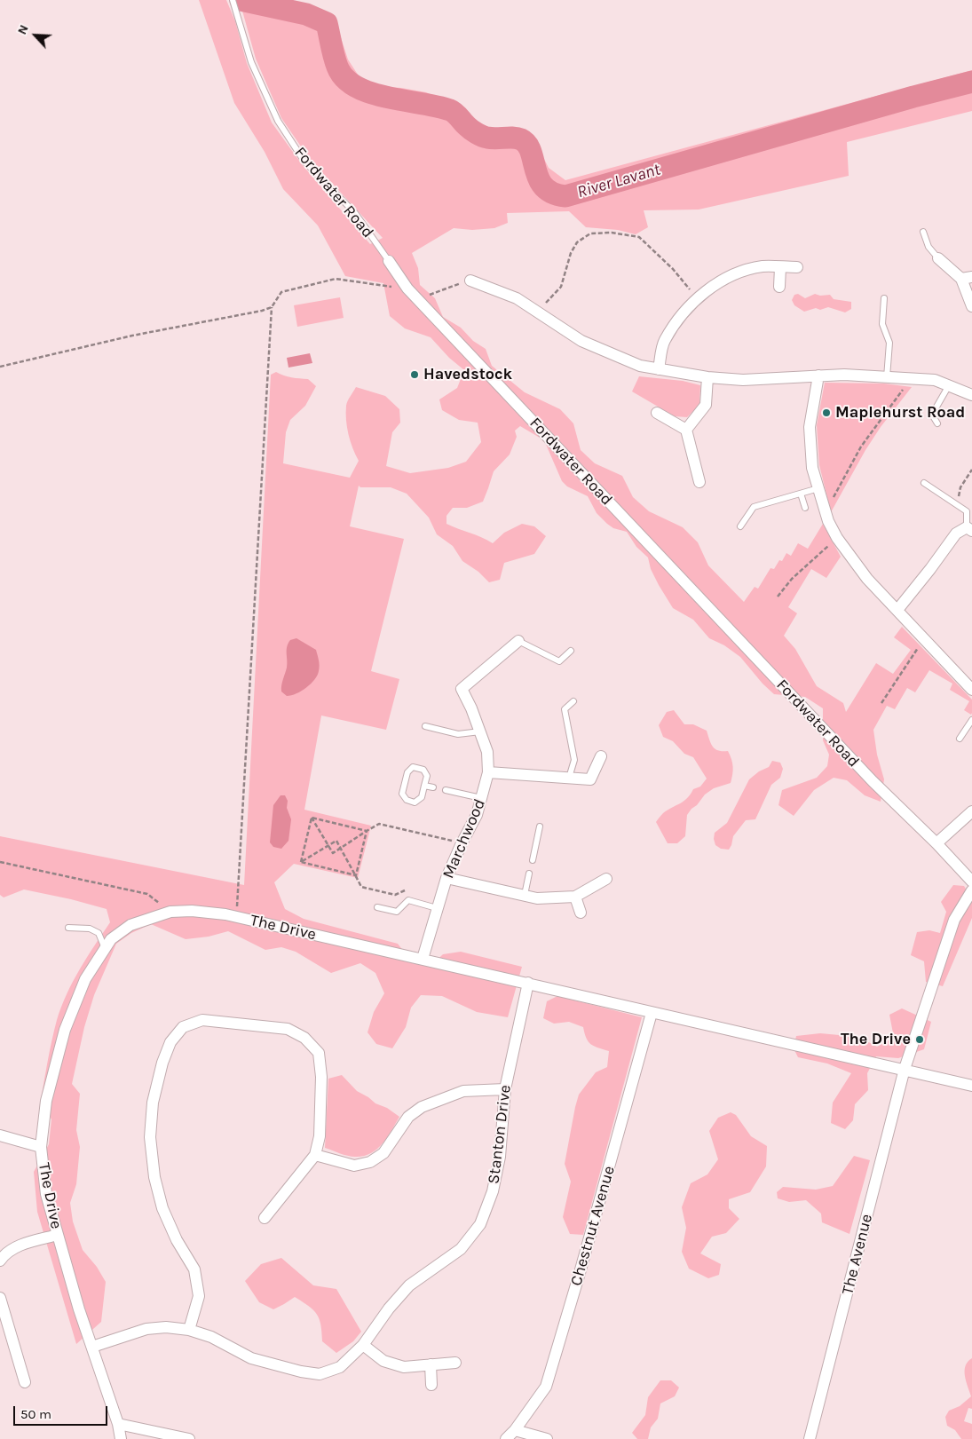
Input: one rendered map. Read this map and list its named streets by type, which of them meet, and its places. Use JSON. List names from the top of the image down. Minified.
{"streets":{"street":["Fordwater Road","Marchwood","The Drive","Stanton Drive","Chestnut Avenue","The Avenue"]},"crossings":[["Marchwood","The Drive"],["The Drive","Stanton Drive"],["The Drive","Chestnut Avenue"],["The Drive","The Avenue"]],"water":["River Lavant"],"places":["Havedstock","Maplehurst Road","The Drive"],"scale_bar":"50 m","north":"top left"}
